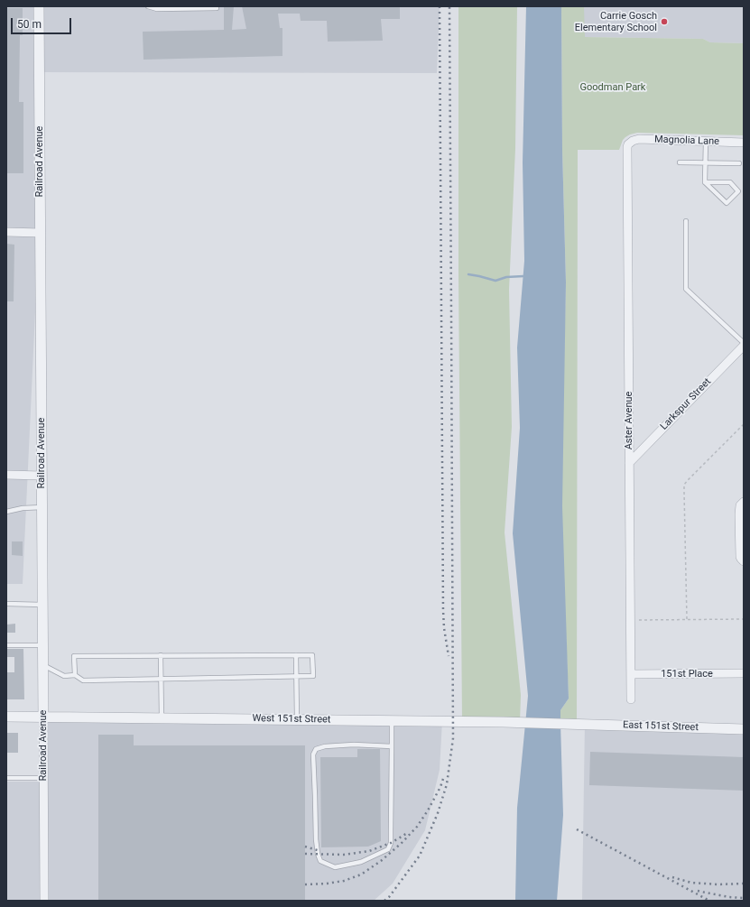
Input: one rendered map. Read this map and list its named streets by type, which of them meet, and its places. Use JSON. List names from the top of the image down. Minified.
{"streets":{"street":["Magnolia Lane","Railroad Avenue","Larkspur Street","Aster Avenue","151st Place","West 151st Street","East 151st Street"]},"crossings":[["Magnolia Lane","Aster Avenue"],["Railroad Avenue","West 151st Street"],["Larkspur Street","Aster Avenue"],["Aster Avenue","151st Place"],["West 151st Street","East 151st Street"]],"parks":["Goodman Park"],"places":["Carrie Gosch Elementary School"],"scale_bar":"50 m"}
